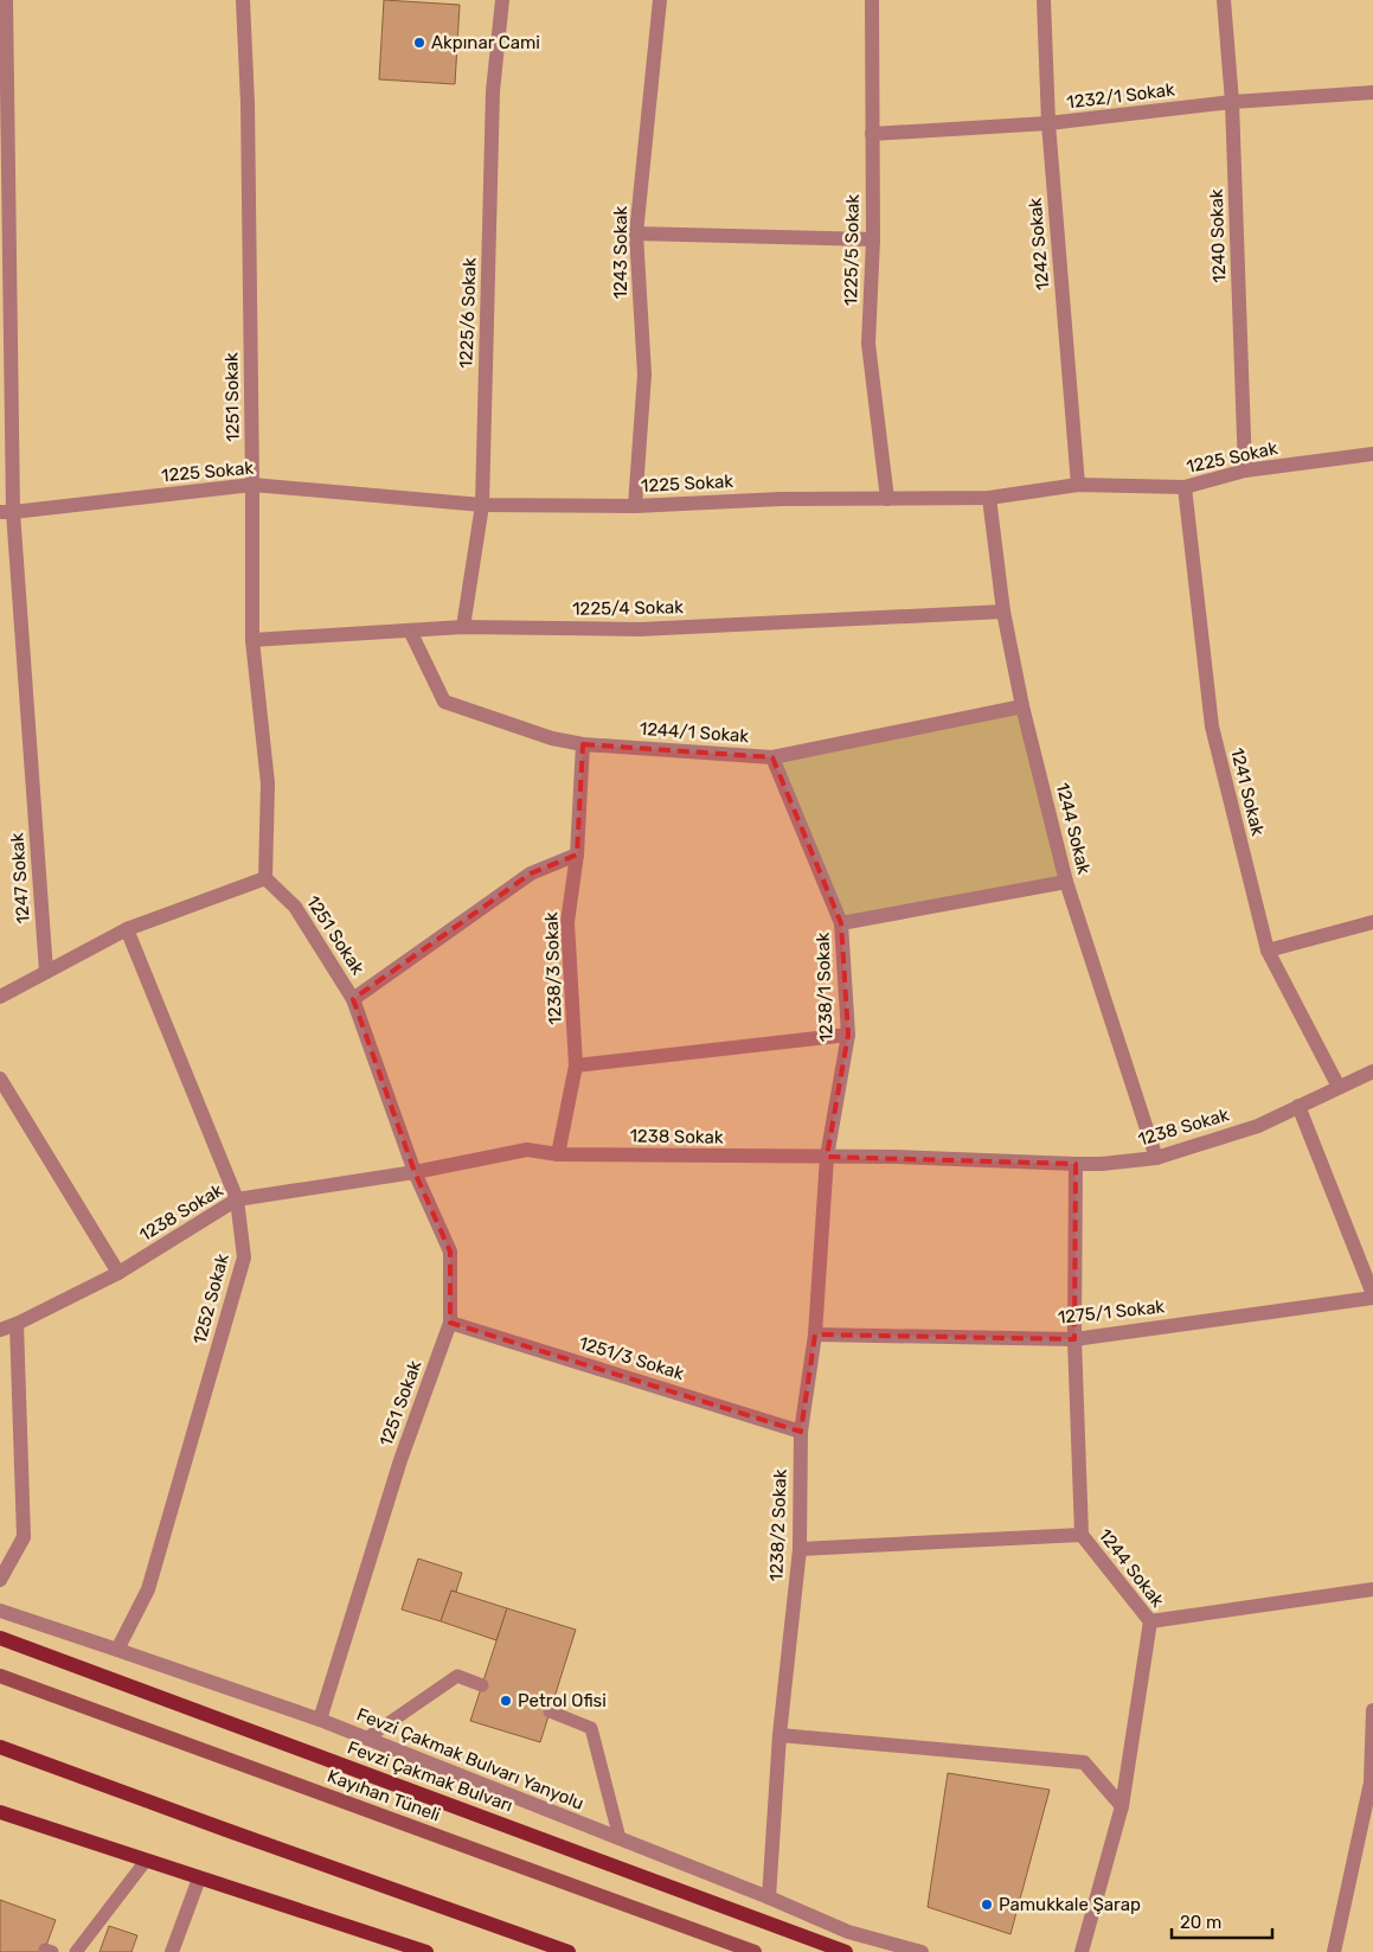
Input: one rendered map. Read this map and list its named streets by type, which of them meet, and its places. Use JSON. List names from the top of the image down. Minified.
{"streets":{"main road":["Fevzi Çakmak Bulvarı","Kayıhan Tüneli"],"street":["1232/1 Sokak","1240 Sokak","1242 Sokak","1225/5 Sokak","1243 Sokak","1225/6 Sokak","1251 Sokak","1225 Sokak","1225/4 Sokak","1244/1 Sokak","1241 Sokak","1244 Sokak","1247 Sokak","1238/3 Sokak","1238/1 Sokak","1238 Sokak","1252 Sokak","1275/1 Sokak","1251/3 Sokak","1238/2 Sokak","Fevzi Çakmak Bulvarı Yanyolu"]},"crossings":[["1232/1 Sokak","1240 Sokak"],["1232/1 Sokak","1242 Sokak"],["1232/1 Sokak","1225/5 Sokak"],["1240 Sokak","1225 Sokak"],["1242 Sokak","1225 Sokak"],["1225/5 Sokak","1225 Sokak"],["1243 Sokak","1225 Sokak"],["1225/6 Sokak","1225 Sokak"],["1225/6 Sokak","1225/4 Sokak"],["1251 Sokak","1225 Sokak"],["1251 Sokak","1225/4 Sokak"],["1251 Sokak","1238 Sokak"],["1251 Sokak","1251/3 Sokak"],["1251 Sokak","Fevzi Çakmak Bulvarı Yanyolu"],["1225 Sokak","1241 Sokak"],["1225 Sokak","1244 Sokak"],["1225 Sokak","1247 Sokak"],["1225/4 Sokak","1244/1 Sokak"],["1225/4 Sokak","1244 Sokak"],["1244/1 Sokak","1244 Sokak"],["1244/1 Sokak","1238/3 Sokak"],["1244/1 Sokak","1238/1 Sokak"],["1241 Sokak","1238 Sokak"],["1244 Sokak","1238 Sokak"],["1244 Sokak","1275/1 Sokak"],["1238/3 Sokak","1238 Sokak"],["1238/1 Sokak","1238 Sokak"],["1238/1 Sokak","1238/2 Sokak"],["1238 Sokak","1252 Sokak"],["1238 Sokak","1238/2 Sokak"],["1252 Sokak","Fevzi Çakmak Bulvarı Yanyolu"],["1275/1 Sokak","1238/2 Sokak"],["1251/3 Sokak","1238/2 Sokak"],["1238/2 Sokak","Fevzi Çakmak Bulvarı Yanyolu"]],"places":["Akpınar Cami","Petrol Ofisi","Pamukkale Şarap"],"scale_bar":"20 m"}
